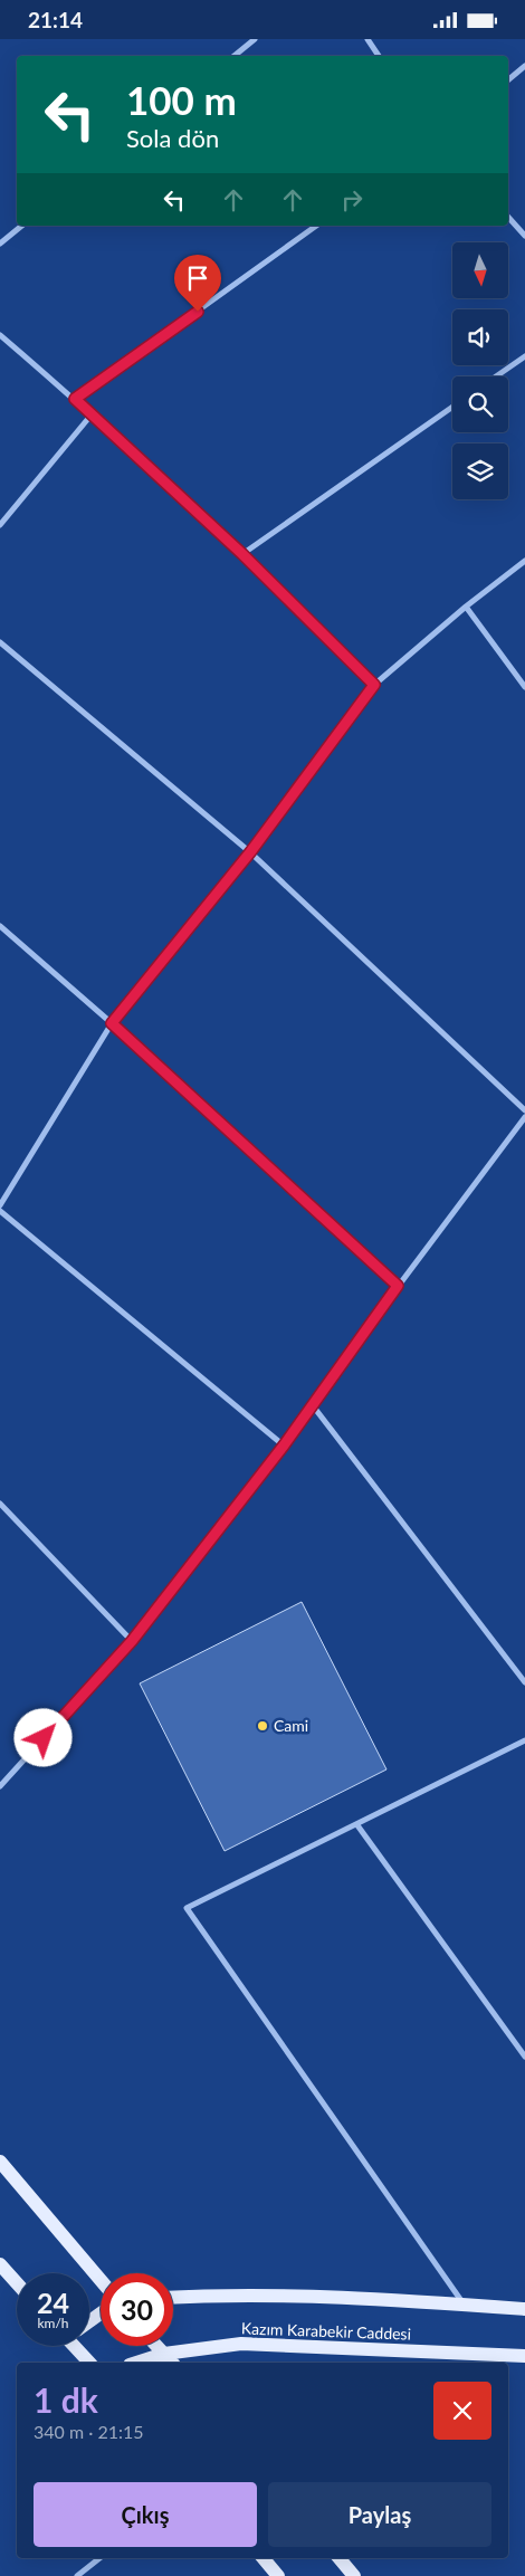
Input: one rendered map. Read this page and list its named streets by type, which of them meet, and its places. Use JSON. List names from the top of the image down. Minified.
{"streets":{"main road":["Kazım Karabekir Caddesi"]},"places":["Cami"],"north":"bottom","page":{"status":"21:14","turn":["100 m","Sola dön"],"speed":"24 km/h","limit":"30","heading":["1 dk","340 m · 21:15"],"buttons":["Çıkış","Paylaş"]}}
